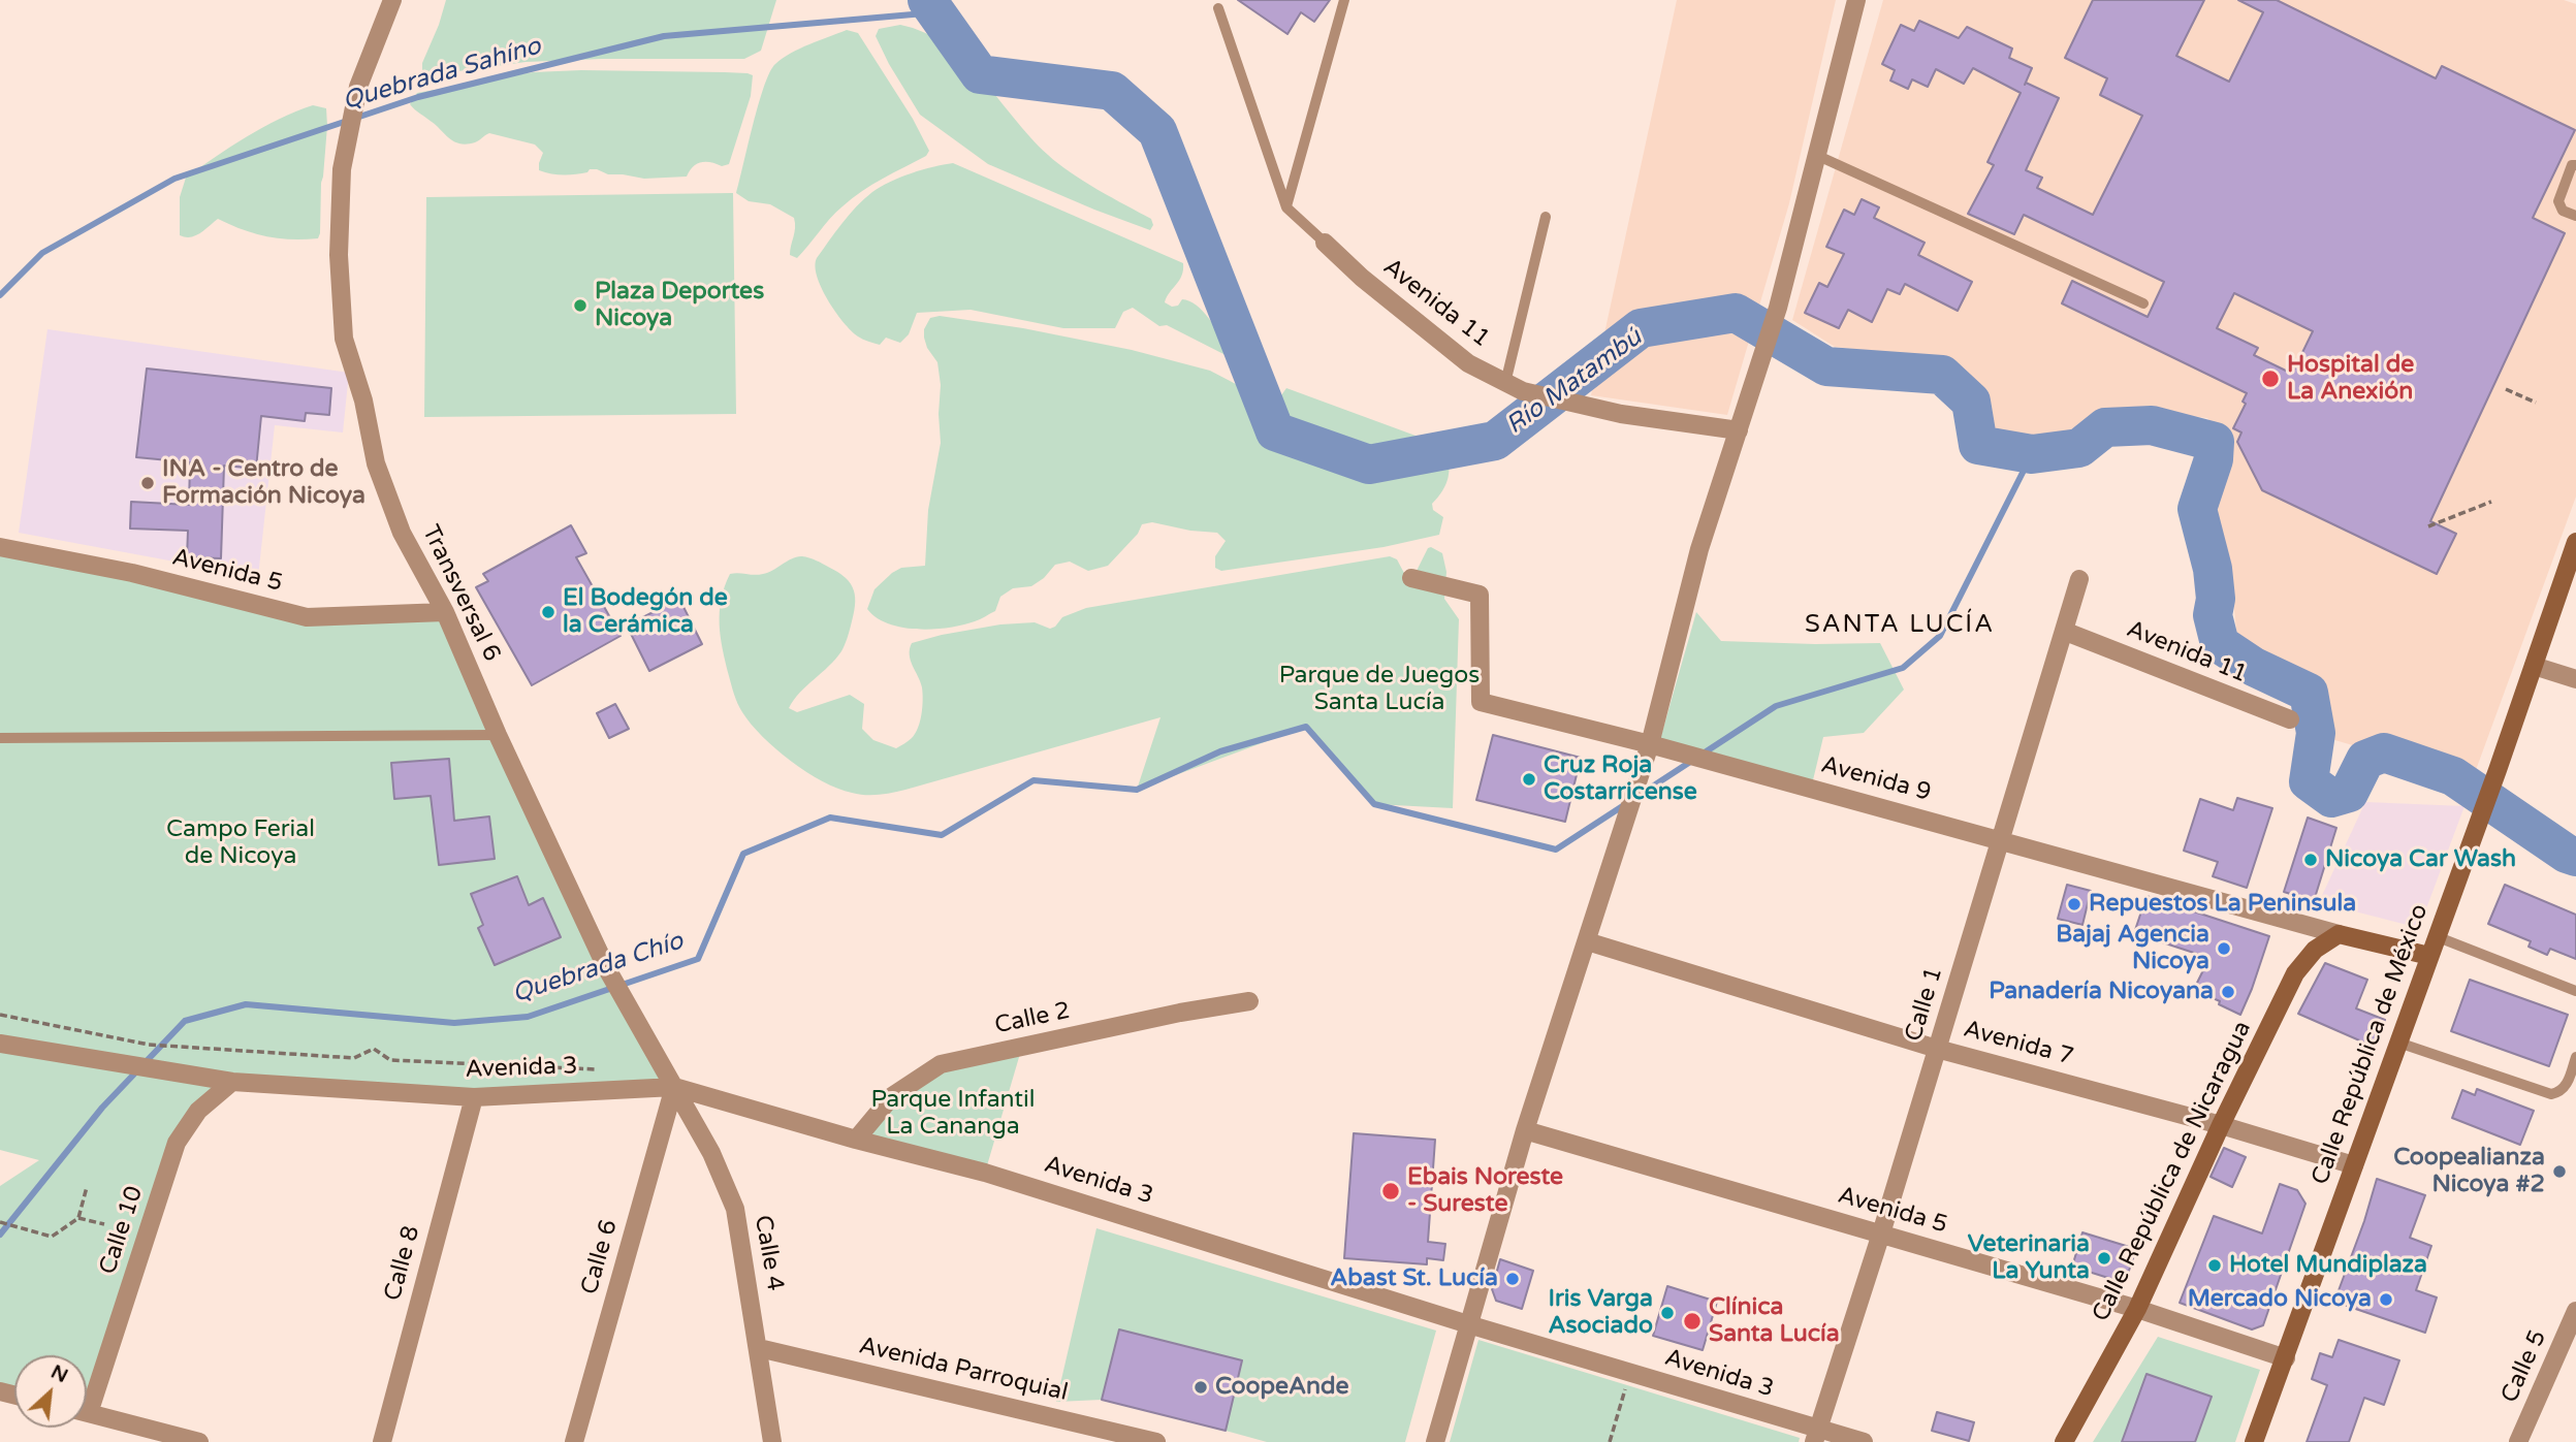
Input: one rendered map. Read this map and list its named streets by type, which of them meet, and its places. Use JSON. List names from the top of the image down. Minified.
{"streets":{"main road":["Avenida 9","Calle República de México","Calle República de Nicaragua"],"street":["Avenida 11","Avenida 5","Transversal 6","Calle 1","Calle 2","Avenida 7","Avenida 3","Calle 10","Calle 4","Calle 6","Calle 8","Calle 5","Avenida Parroquial"]},"crossings":[["Avenida 11","Calle 1"],["Avenida 5","Transversal 6"],["Avenida 5","Calle 1"],["Avenida 5","Calle República de México"],["Avenida 5","Calle República de Nicaragua"],["Transversal 6","Avenida 3"],["Transversal 6","Calle 4"],["Transversal 6","Calle 6"],["Avenida 9","Calle 1"],["Avenida 9","Calle República de México"],["Avenida 9","Calle República de Nicaragua"],["Calle 1","Avenida 7"],["Calle 1","Avenida 3"],["Calle 2","Avenida 3"],["Avenida 7","Calle República de México"],["Avenida 7","Calle República de Nicaragua"],["Avenida 3","Calle 10"],["Avenida 3","Calle 4"],["Avenida 3","Calle 6"],["Avenida 3","Calle 8"],["Calle 4","Calle 6"],["Calle 4","Avenida Parroquial"]],"districts":["SANTA LUCÍA"],"water":["Quebrada Sahíno","Río Matambú","Quebrada Chío"],"parks":["Parque de Juegos Santa Lucía","Campo Ferial de Nicoya","Parque Infantil La Cananga"],"places":["Plaza Deportes Nicoya","Hospital de La Anexión","INA - Centro de Formación Nicoya","El Bodegón de la Cerámica","Cruz Roja Costarricense","Nicoya Car Wash","Repuestos La Peninsula","Bajaj Agencia Nicoya","Panadería Nicoyana","Coopealianza Nicoya #2","Ebais Noreste - Sureste","Veterinaria La Yunta","Hotel Mundiplaza","Abast St. Lucía","Mercado Nicoya","Iris Varga Asociado","Clínica Santa Lucía","CoopeAnde"],"north":"top right"}
